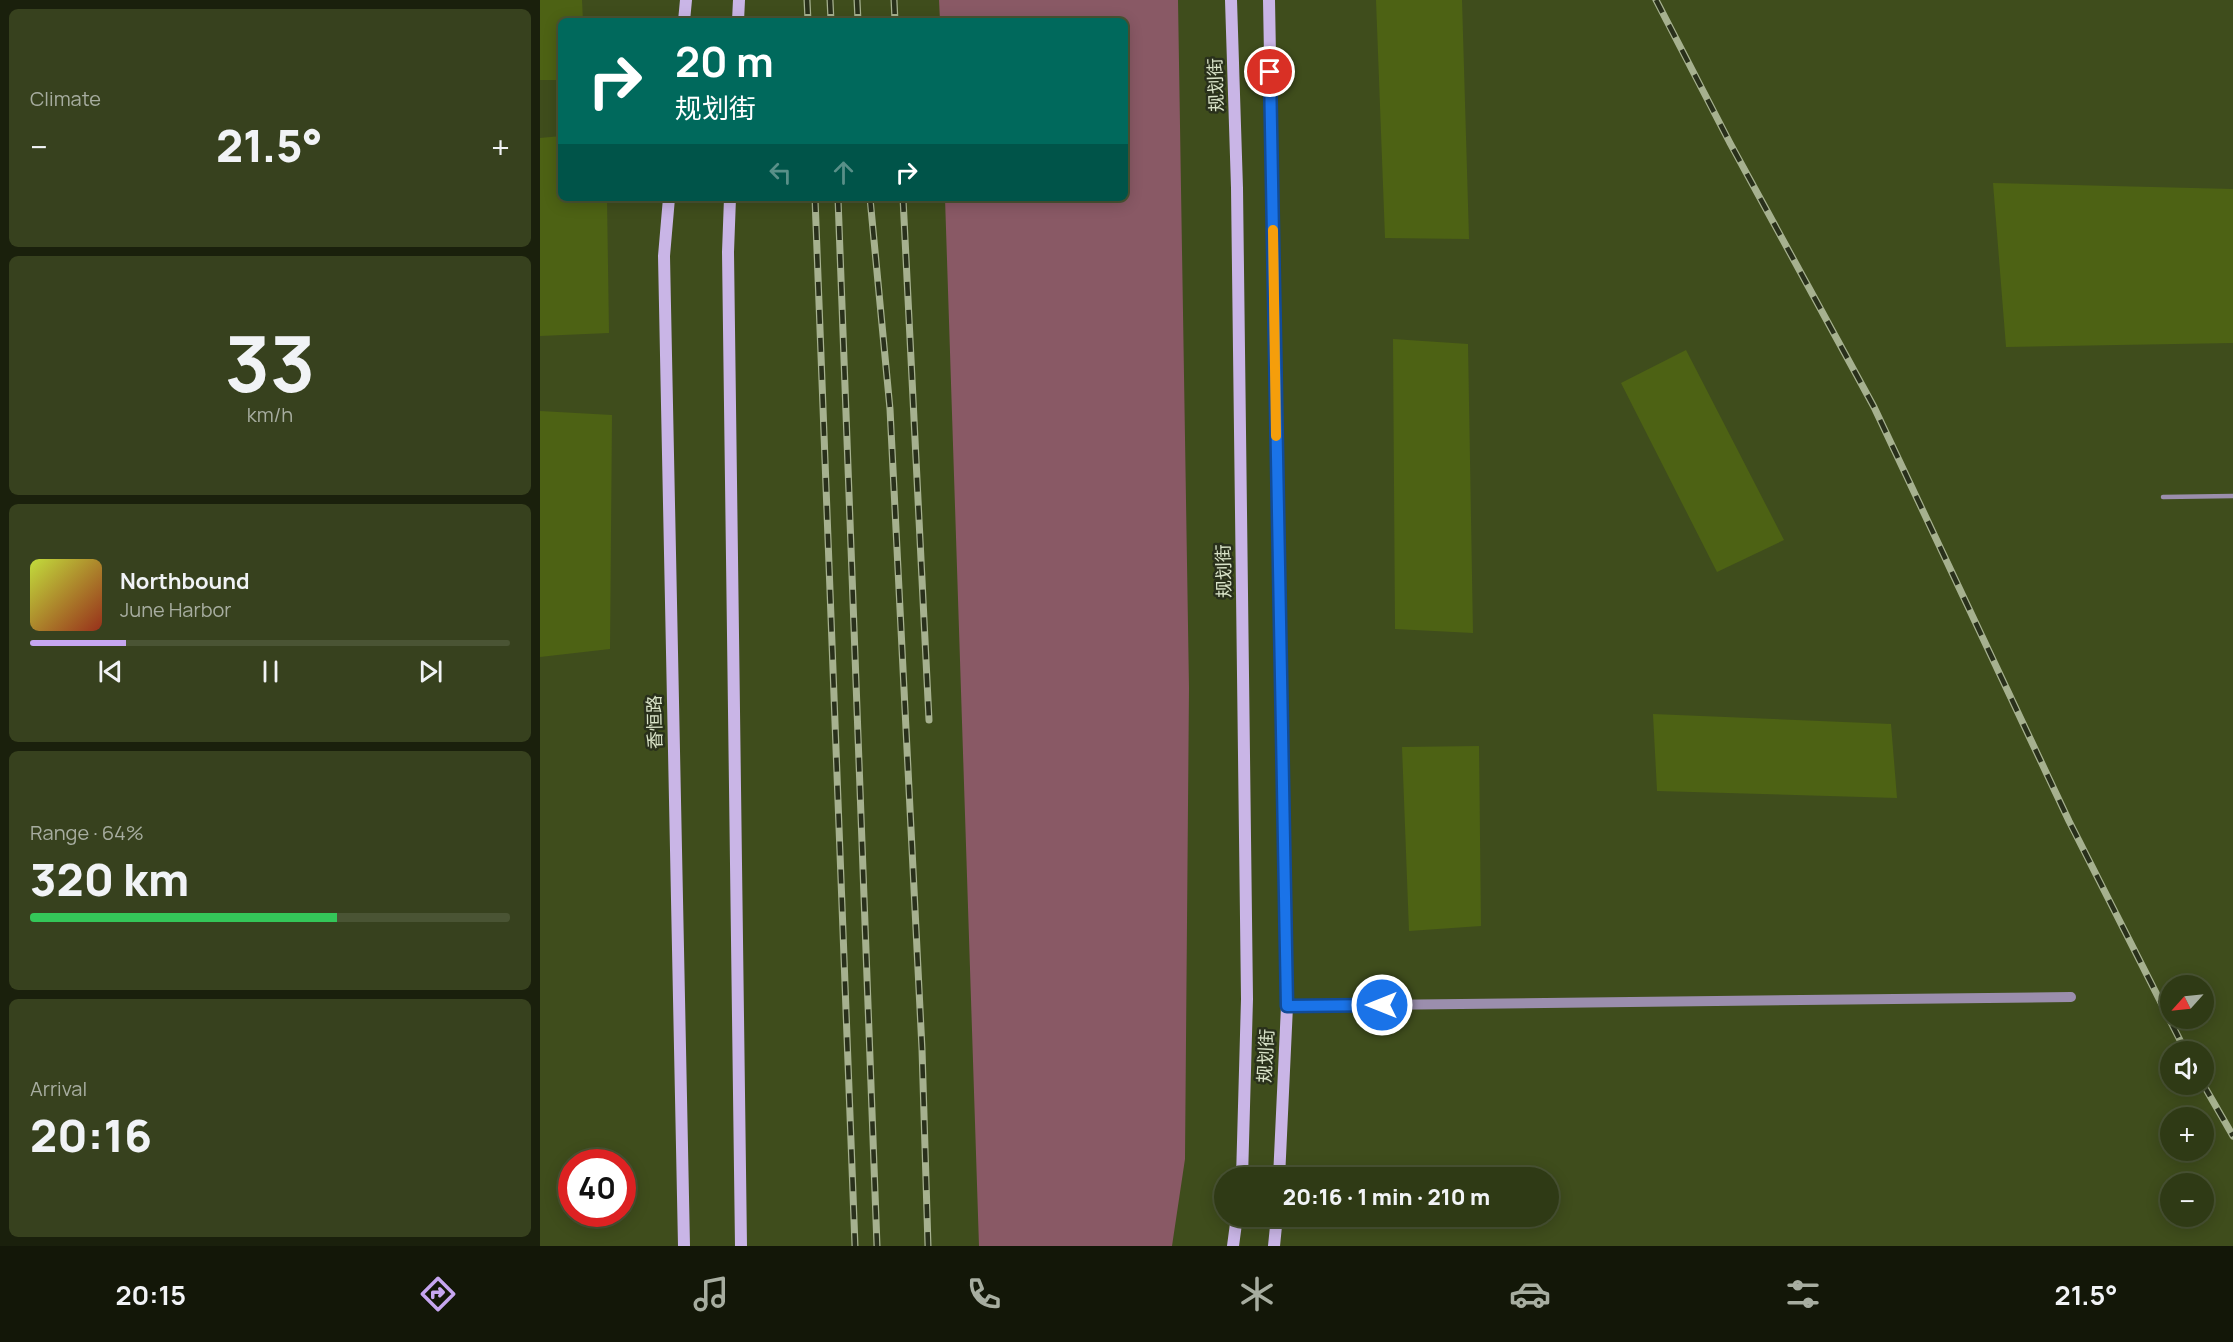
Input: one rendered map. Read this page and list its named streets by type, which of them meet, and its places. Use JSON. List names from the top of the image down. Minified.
{"streets":{"main road":["规划街","香恒路"]},"north":"bottom left","page":{"tile":["Climate",["33","km/h"],["Range · 64%","320 km"],["Arrival","20:16"]],"turn":["20 m","规划街"],"heat":["−","21.5°","+"],"song":["Northbound","June Harbor"],"map_buttons":["+","−"],"limit":"40","trip":"20:16 · 1 min · 210 m","tabs":["20:15","21.5°"]}}
